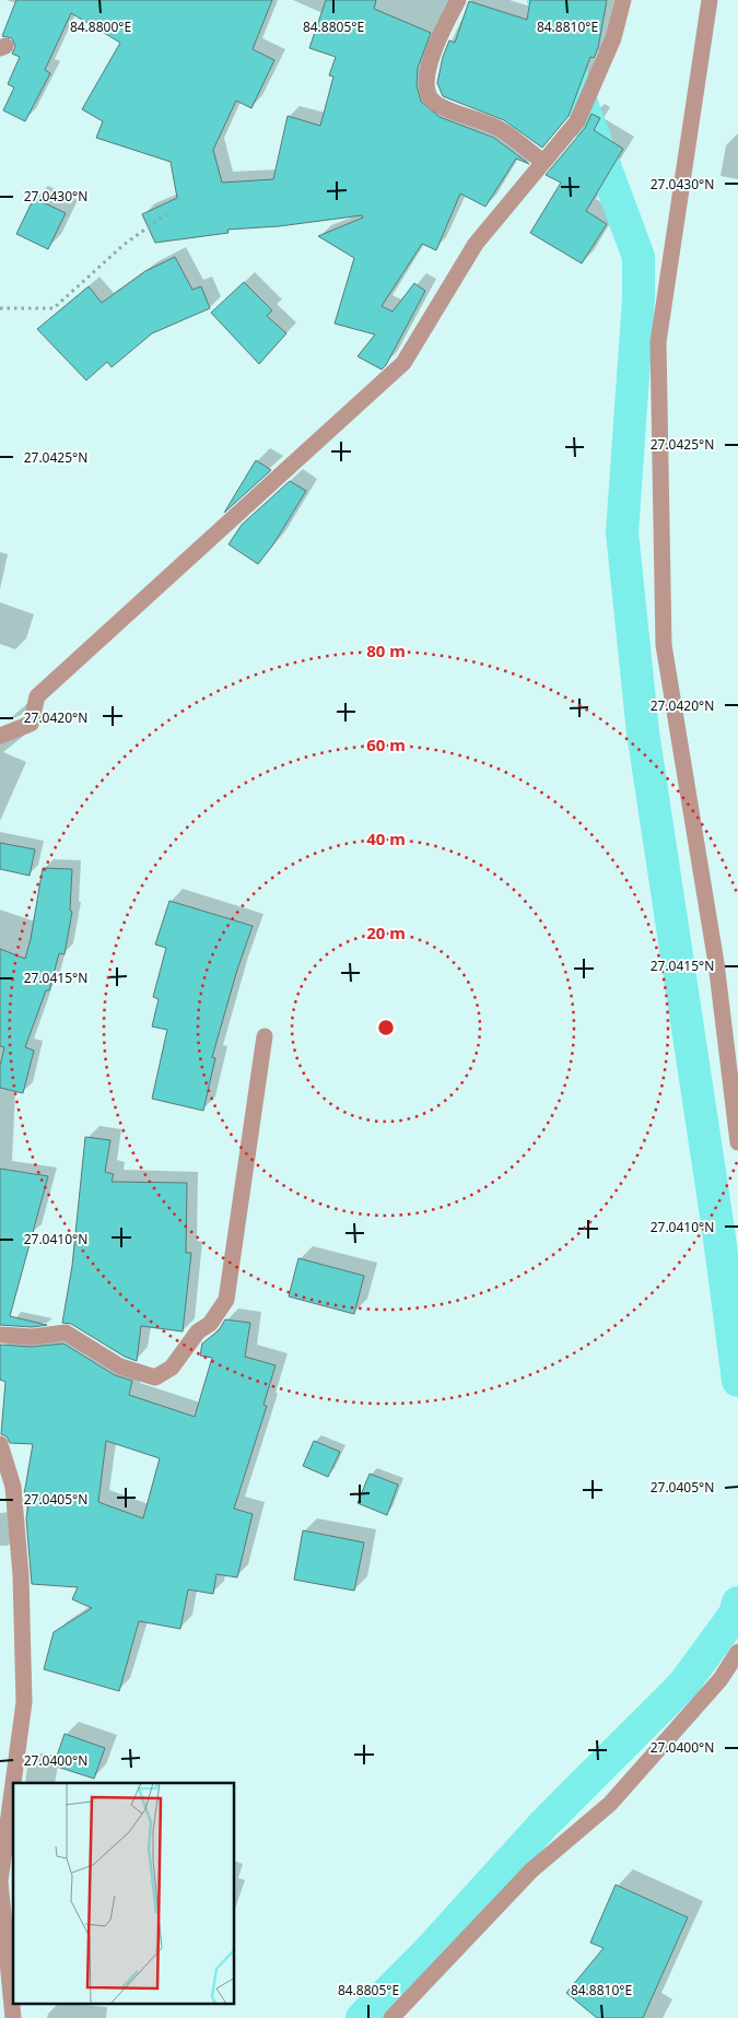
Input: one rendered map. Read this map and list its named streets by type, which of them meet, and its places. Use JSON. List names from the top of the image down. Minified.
{"coordinates":["84.8800°E","84.8805°E","84.8810°E","27.0430°N","27.0425°N","27.0420°N","27.0415°N","27.0410°N","27.0405°N","27.0400°N"],"rings":["80 m","60 m","40 m","20 m"]}
